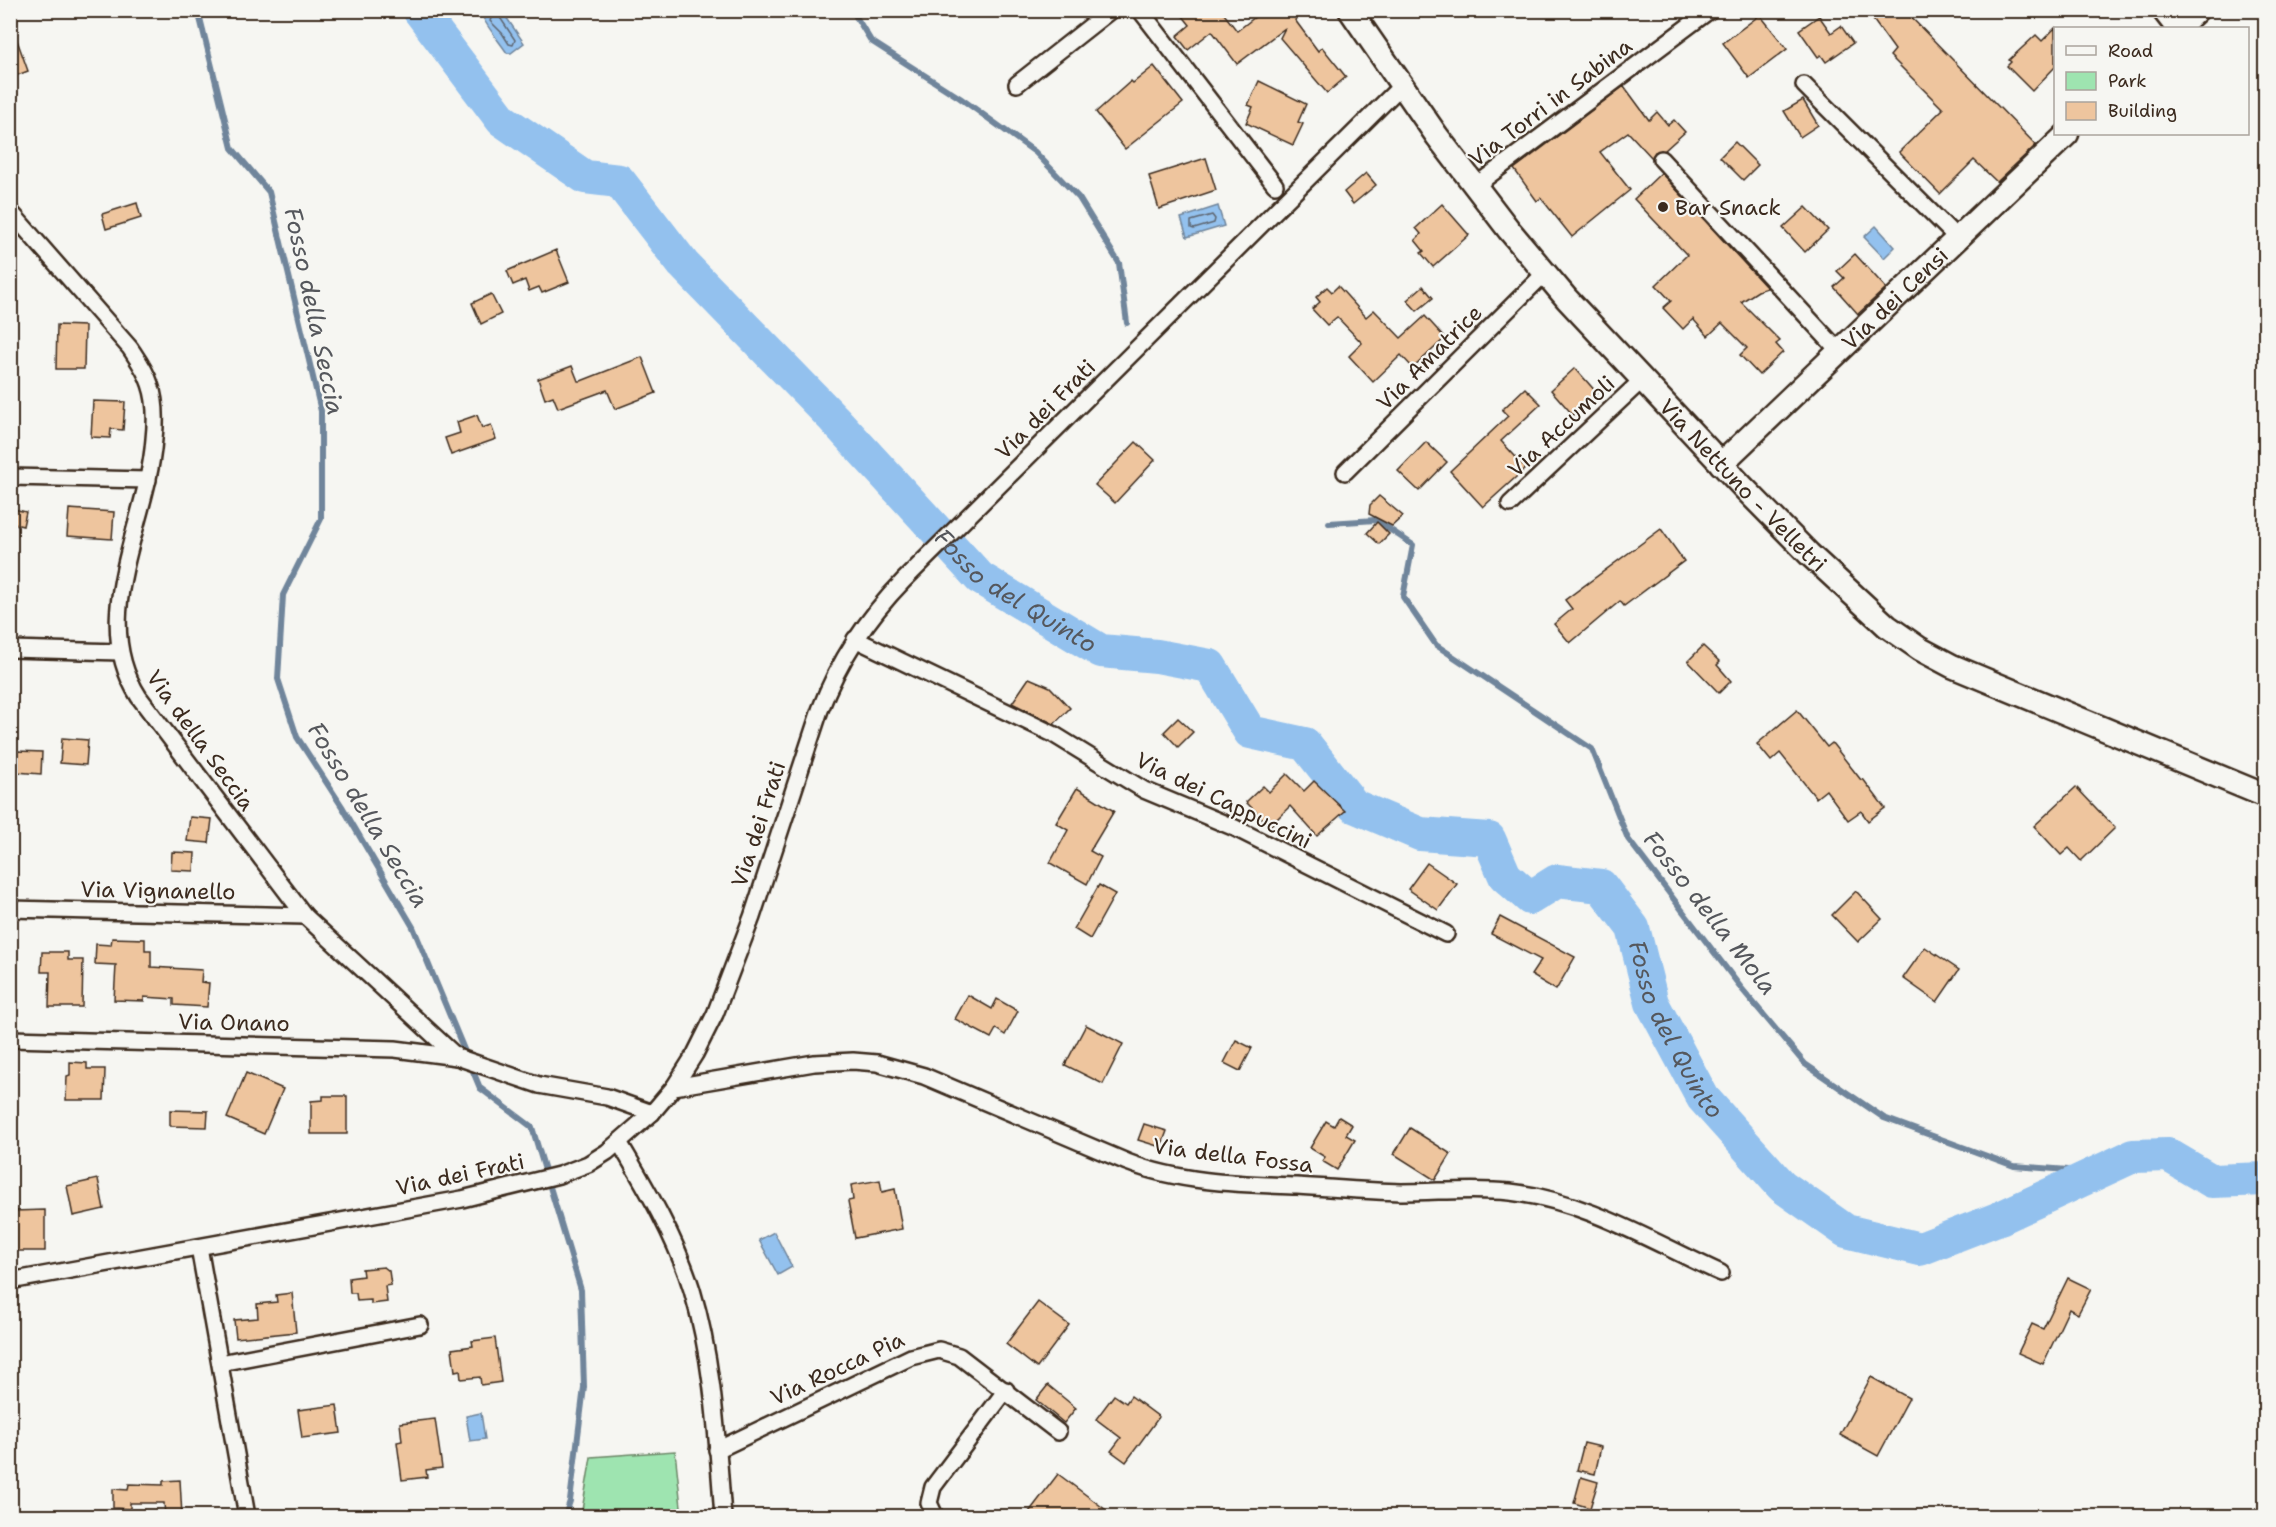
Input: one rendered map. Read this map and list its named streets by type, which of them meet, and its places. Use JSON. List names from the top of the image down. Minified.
{"streets":{"main road":["Via dei Censi","Via Nettuno - Velletri"],"street":["Via Torri in Sabina","Via Amatrice","Via dei Frati","Via Accumoli","Via della Seccia","Via dei Cappuccini","Via Vignanello","Via Onano","Via della Fossa","Via Rocca Pia"]},"crossings":[["Via Torri in Sabina","Via Nettuno - Velletri"],["Via dei Censi","Via Nettuno - Velletri"],["Via Amatrice","Via Nettuno - Velletri"],["Via dei Frati","Via Nettuno - Velletri"],["Via dei Frati","Via della Seccia"],["Via dei Frati","Via dei Cappuccini"],["Via dei Frati","Via della Fossa"],["Via Accumoli","Via Nettuno - Velletri"],["Via della Seccia","Via Vignanello"],["Via della Seccia","Via Onano"]],"water":["Fosso della Seccia","Fosso del Quinto","Fosso della Mola"],"places":["Bar Snack"],"legend":["Road","Park","Building"]}
